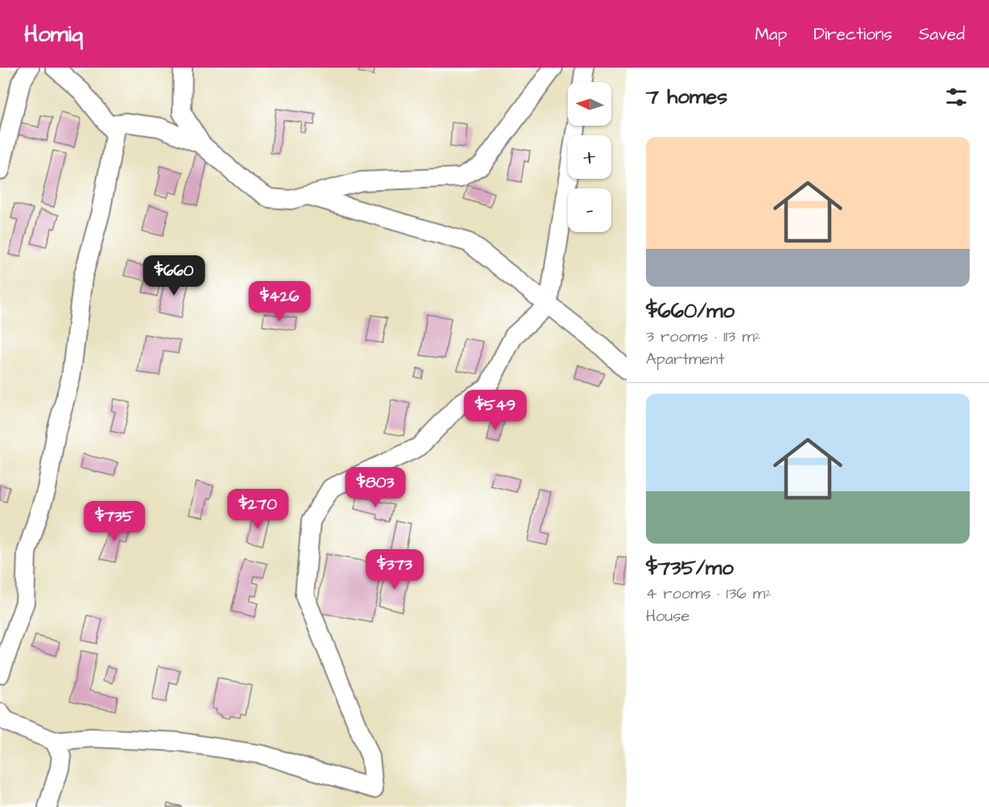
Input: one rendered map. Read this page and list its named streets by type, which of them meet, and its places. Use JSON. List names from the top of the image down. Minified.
{"north":"left","page":{"header":"Homiq","nav":["Map","Directions","Saved"],"heading":"7 homes","map_buttons":["+","−"],"list":[{"name":"$660/mo","note":"3 rooms · 113 m² · Apartment"},{"name":"$735/mo","note":"4 rooms · 136 m² · House"}],"price":["$660","$426","$549","$803","$270","$735","$373"]}}
